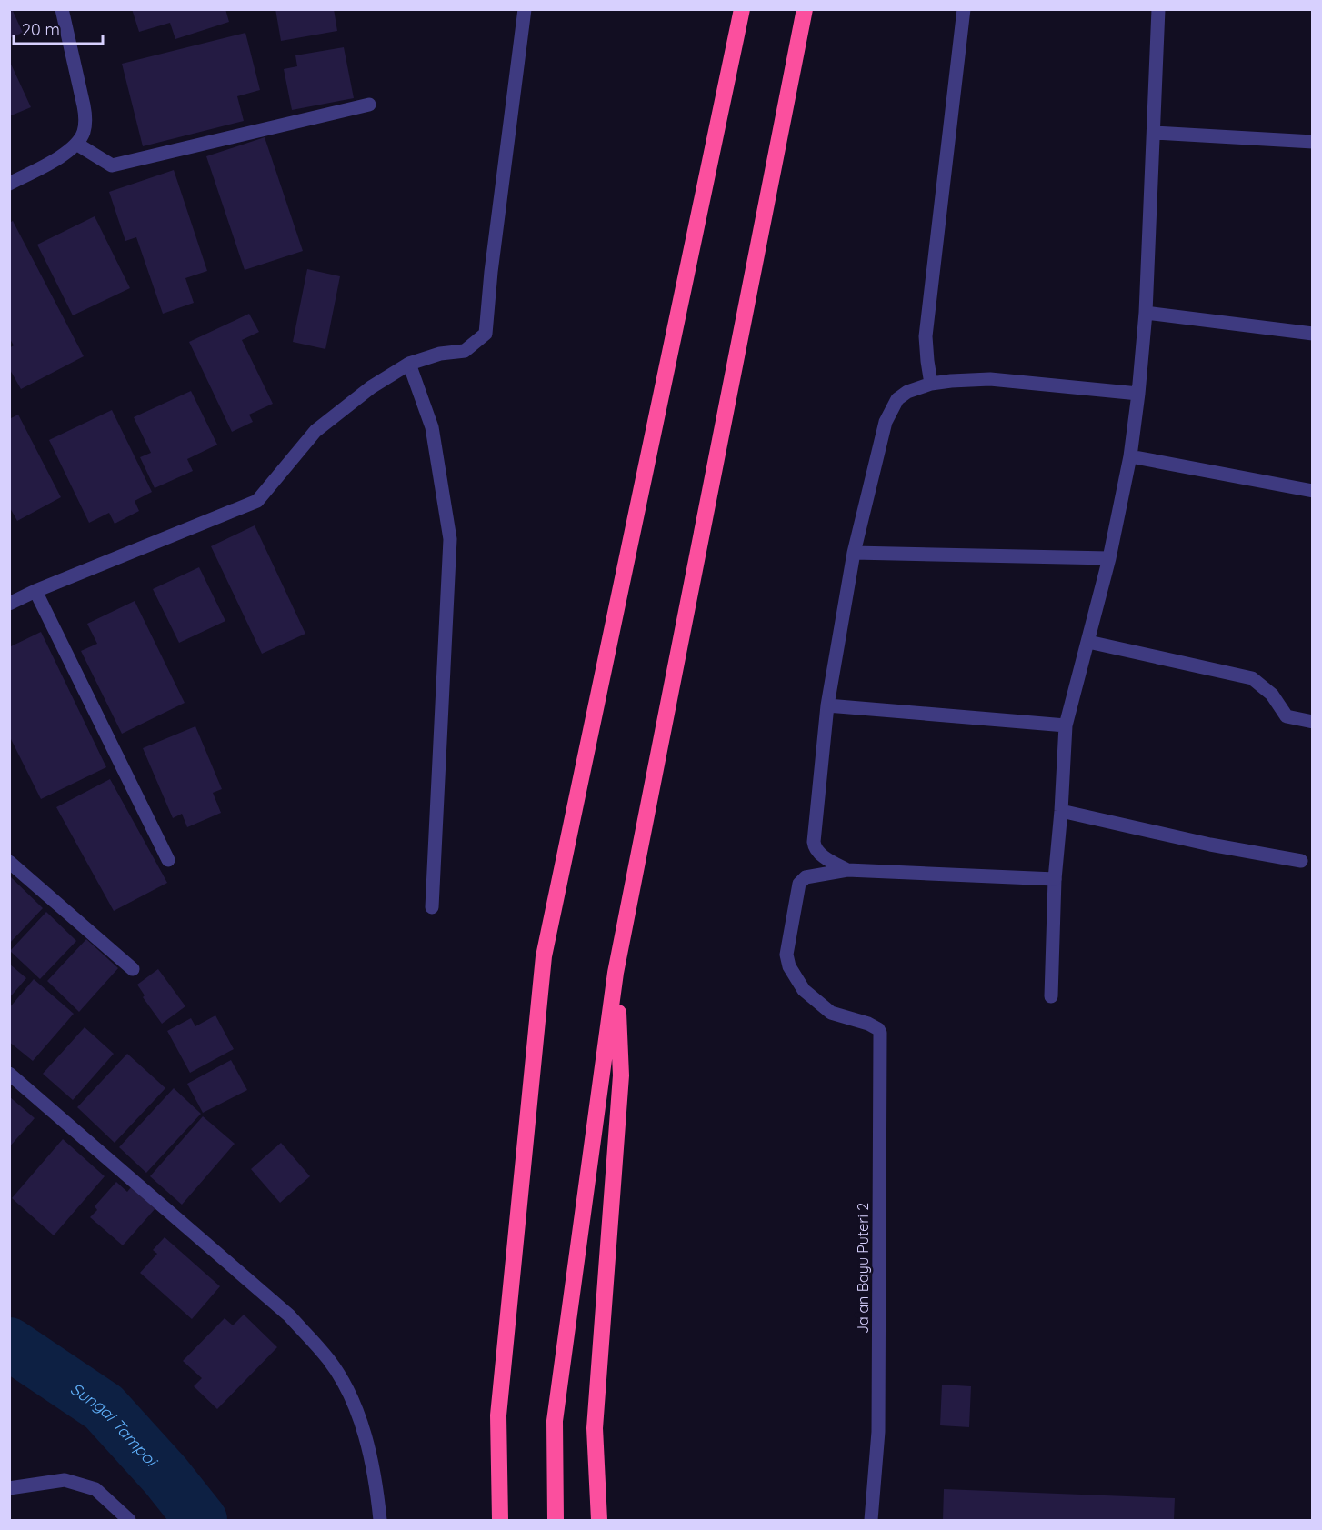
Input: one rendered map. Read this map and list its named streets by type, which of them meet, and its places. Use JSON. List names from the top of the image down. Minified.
{"streets":{"street":["Jalan Bayu Puteri 2"]},"water":["Sungai Tampoi"],"scale_bar":"20 m"}
